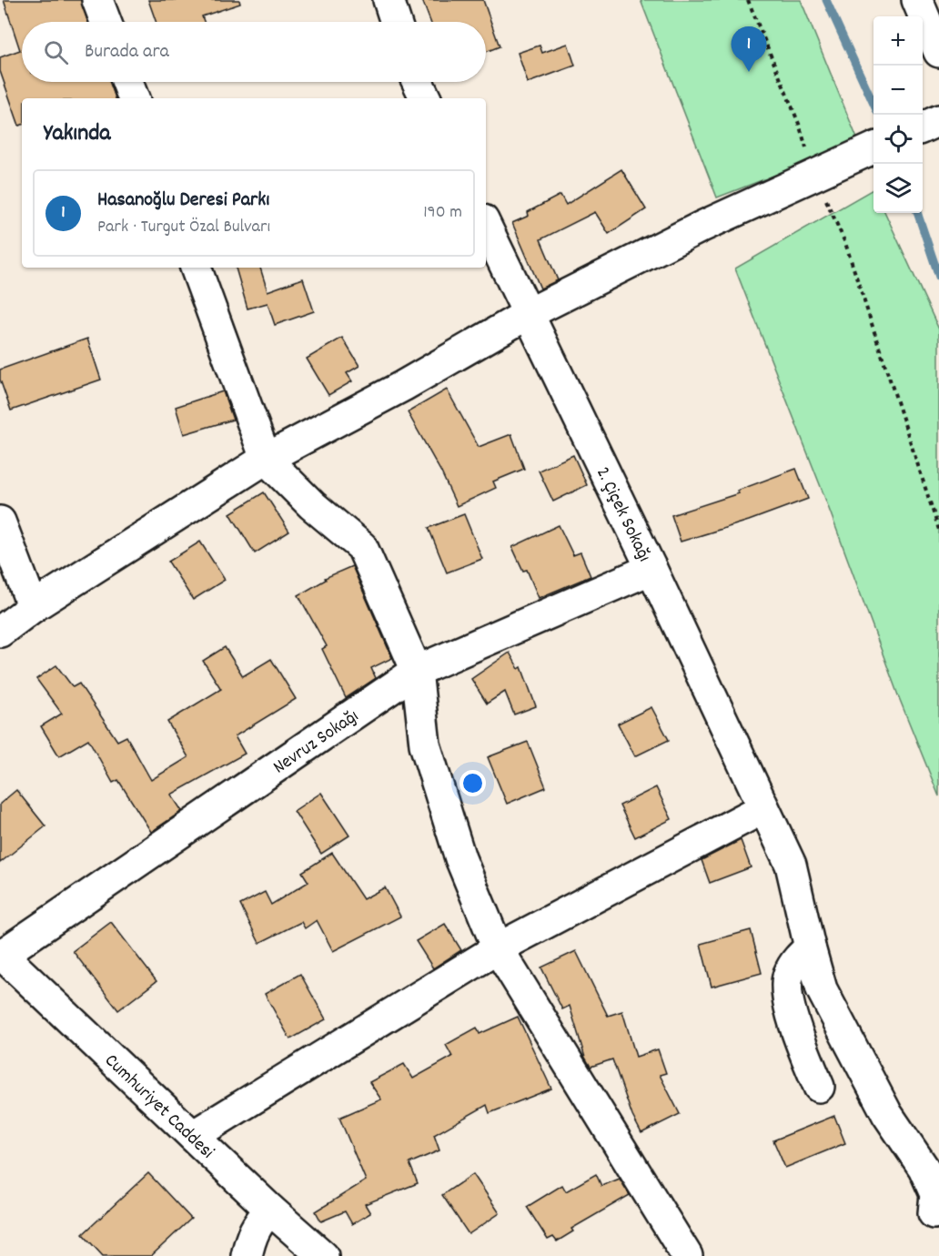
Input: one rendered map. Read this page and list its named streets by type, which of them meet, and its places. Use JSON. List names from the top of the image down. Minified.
{"streets":{"street":["2. Çiçek Sokağı","Nevruz Sokağı","Cumhuriyet Caddesi"]},"crossings":[["2. Çiçek Sokağı","Nevruz Sokağı"],["Nevruz Sokağı","Cumhuriyet Caddesi"]],"page":{"map_buttons":["+","−"],"search":"Burada ara","pins":"1","heading":"Yakında","list":[{"mark":"1","name":"Hasanoğlu Deresi Parkı","note":"Park · Turgut Özal Bulvarı","value":"190 m"}]}}
